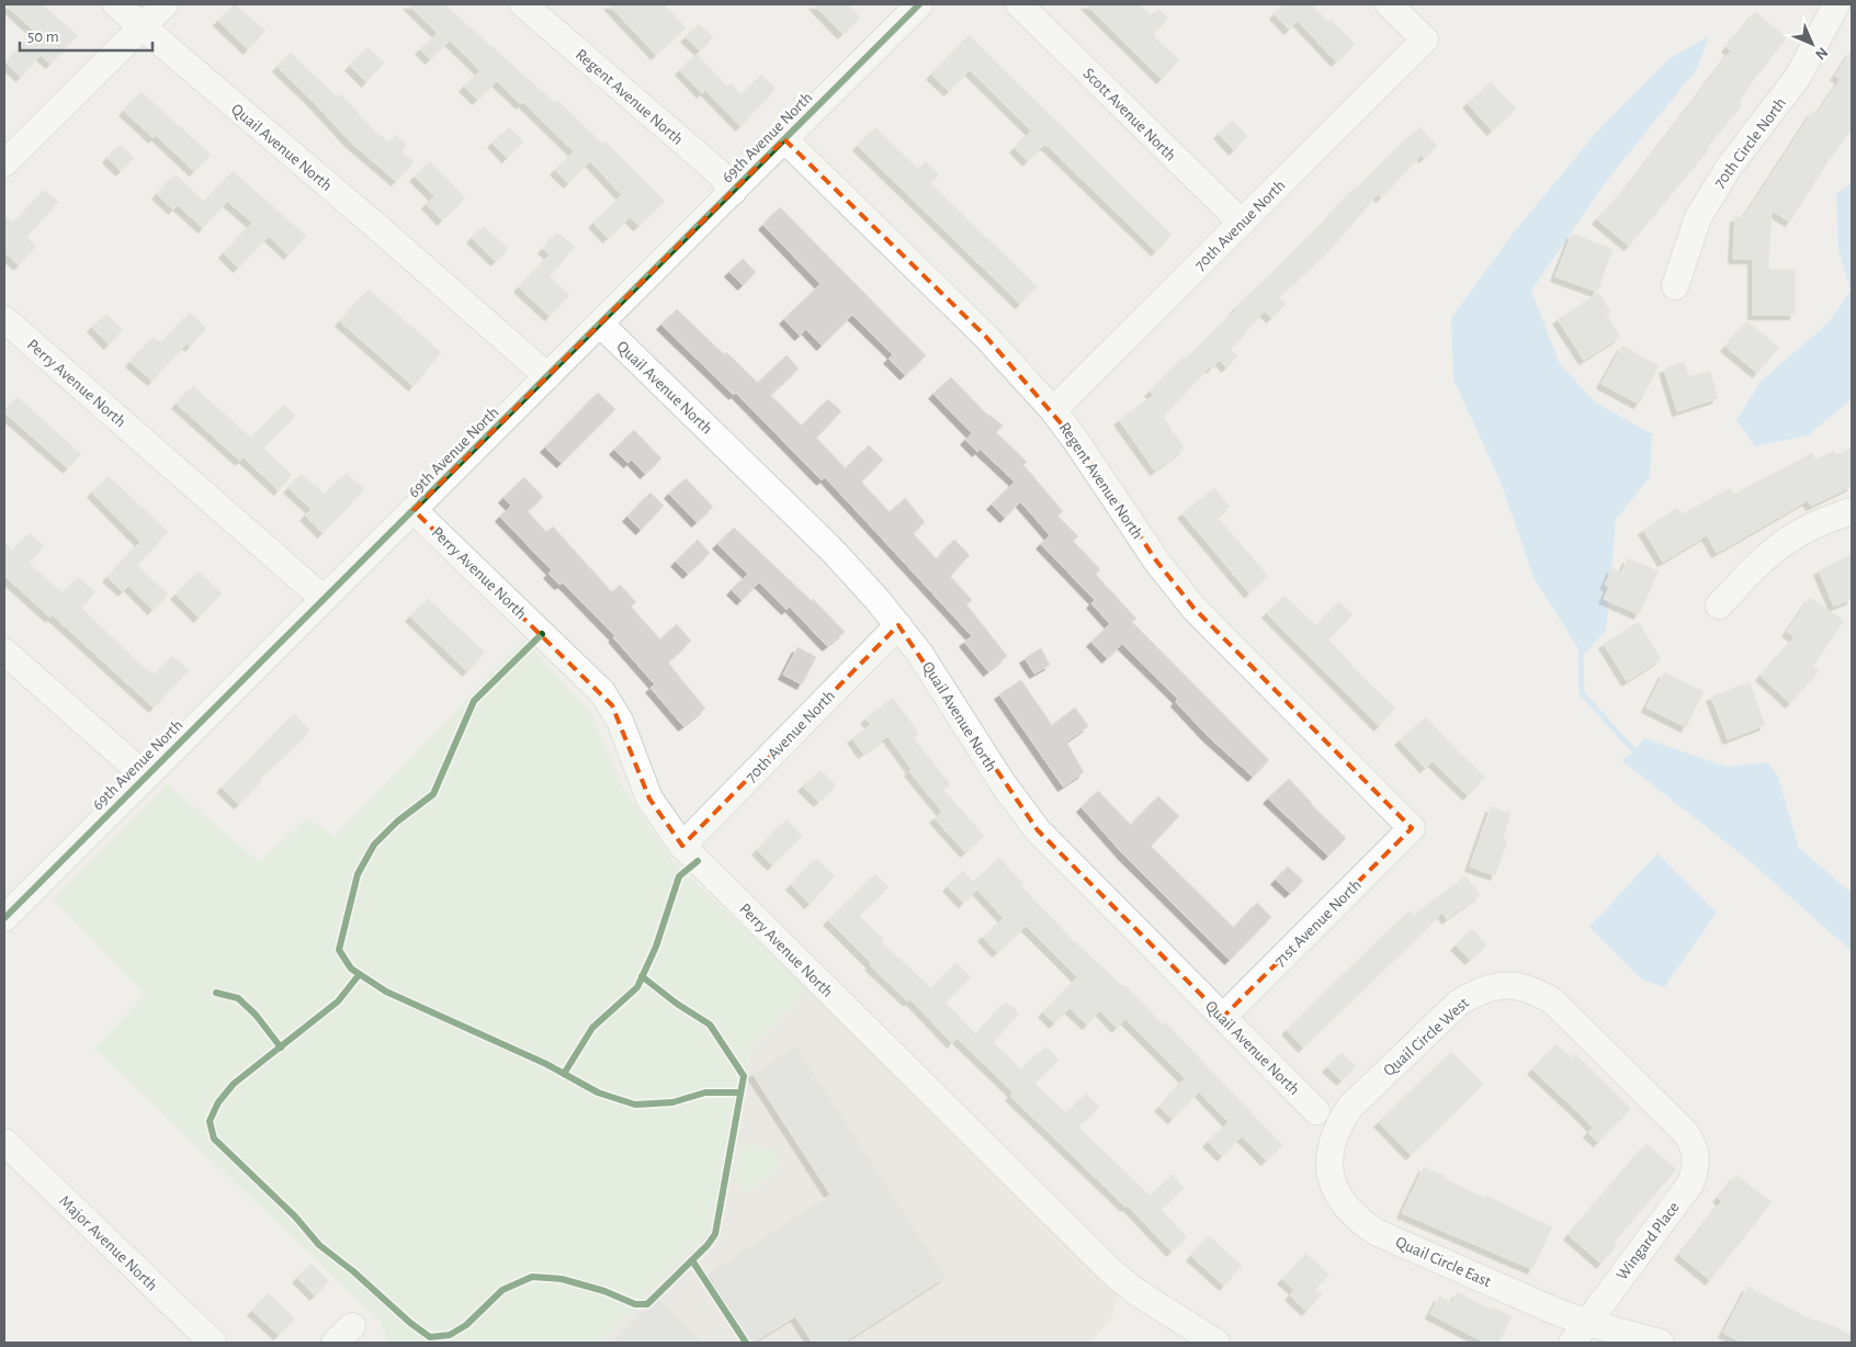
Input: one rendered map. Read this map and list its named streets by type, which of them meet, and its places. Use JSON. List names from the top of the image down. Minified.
{"streets":{"street":["Regent Avenue North","Scott Avenue North","69th Avenue North","70th Circle North","Quail Avenue North","70th Avenue North","Perry Avenue North","71st Avenue North","Quail Circle West","Wingard Place","Major Avenue North","Quail Circle East"]},"crossings":[["Regent Avenue North","69th Avenue North"],["Regent Avenue North","70th Avenue North"],["Regent Avenue North","71st Avenue North"],["Scott Avenue North","70th Avenue North"],["69th Avenue North","Quail Avenue North"],["69th Avenue North","Perry Avenue North"],["Quail Avenue North","70th Avenue North"],["Quail Avenue North","71st Avenue North"],["70th Avenue North","Perry Avenue North"],["Quail Circle West","Wingard Place"],["Quail Circle West","Quail Circle East"],["Wingard Place","Quail Circle East"]],"scale_bar":"50 m","north":"bottom right"}
